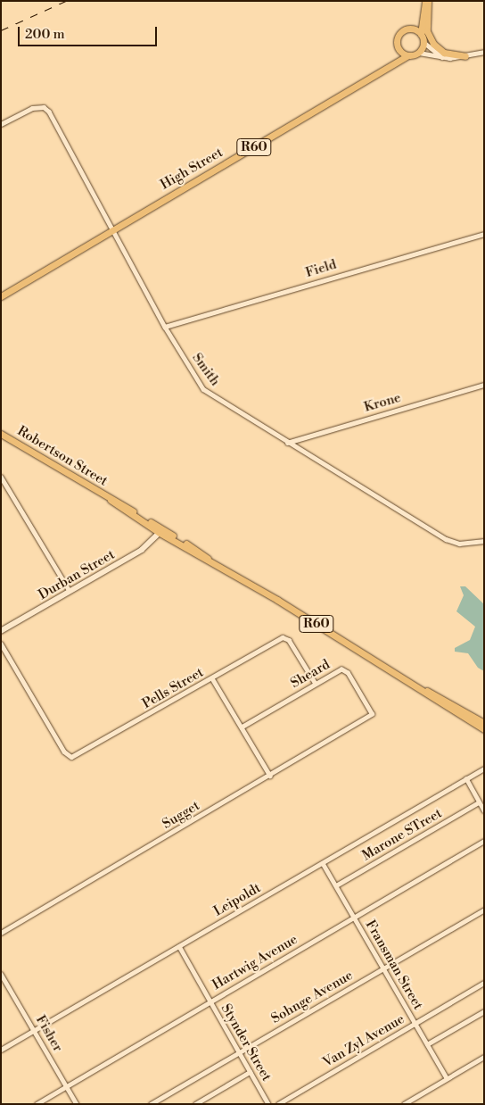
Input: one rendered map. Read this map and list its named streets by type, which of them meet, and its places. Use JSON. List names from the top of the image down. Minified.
{"streets":{"main road":["R60","High Street","Robertson Street"],"street":["Field","Smith","Krone","Durban Street","Sheard","Pells Street","Sugget","Marone STreet","Leipoldt","Hartwig Avenue","Fransman Street","Sohnge Avenue","Fisher","Van Zyl Avenue","Stynder Street"]},"crossings":[["High Street","Smith"],["Field","Smith"],["Smith","Krone"],["Robertson Street","Durban Street"],["Sheard","Pells Street"],["Sheard","Sugget"],["Marone STreet","Fransman Street"],["Leipoldt","Fransman Street"],["Leipoldt","Fisher"],["Leipoldt","Stynder Street"],["Hartwig Avenue","Fransman Street"],["Hartwig Avenue","Fisher"],["Hartwig Avenue","Stynder Street"],["Fransman Street","Sohnge Avenue"],["Fransman Street","Van Zyl Avenue"],["Sohnge Avenue","Stynder Street"]],"scale_bar":"200 m"}
